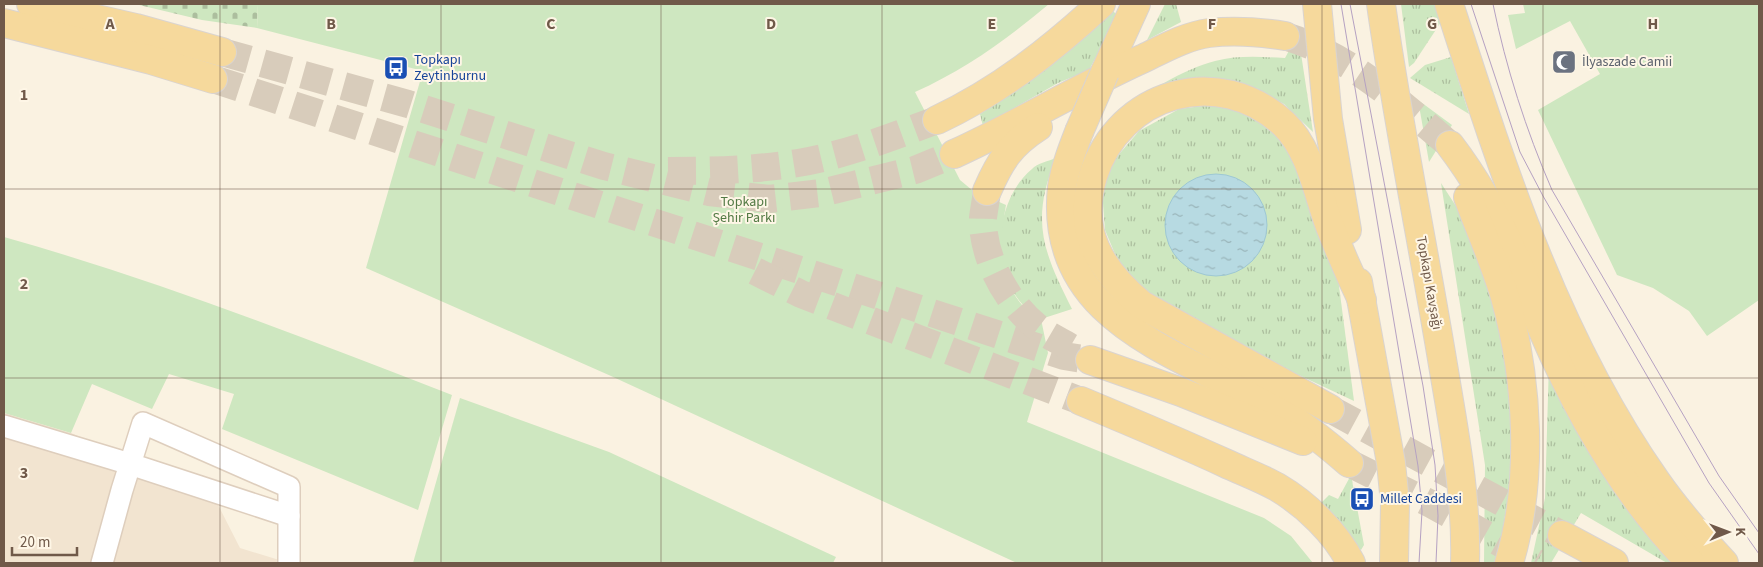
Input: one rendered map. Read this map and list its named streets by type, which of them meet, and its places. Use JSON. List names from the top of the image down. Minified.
{"streets":{"main road":["Topkapı Kavşağı"]},"parks":["Topkapı Şehir Parkı"],"places":{"mosque":["İlyaszade Camii"],"bus stop":["Topkapı Zeytinburnu","Millet Caddesi"]},"scale_bar":"20 m","north":"right","grid":{"columns":["A","B","C","D","E","F","G","H"],"rows":["1","2","3"]}}
